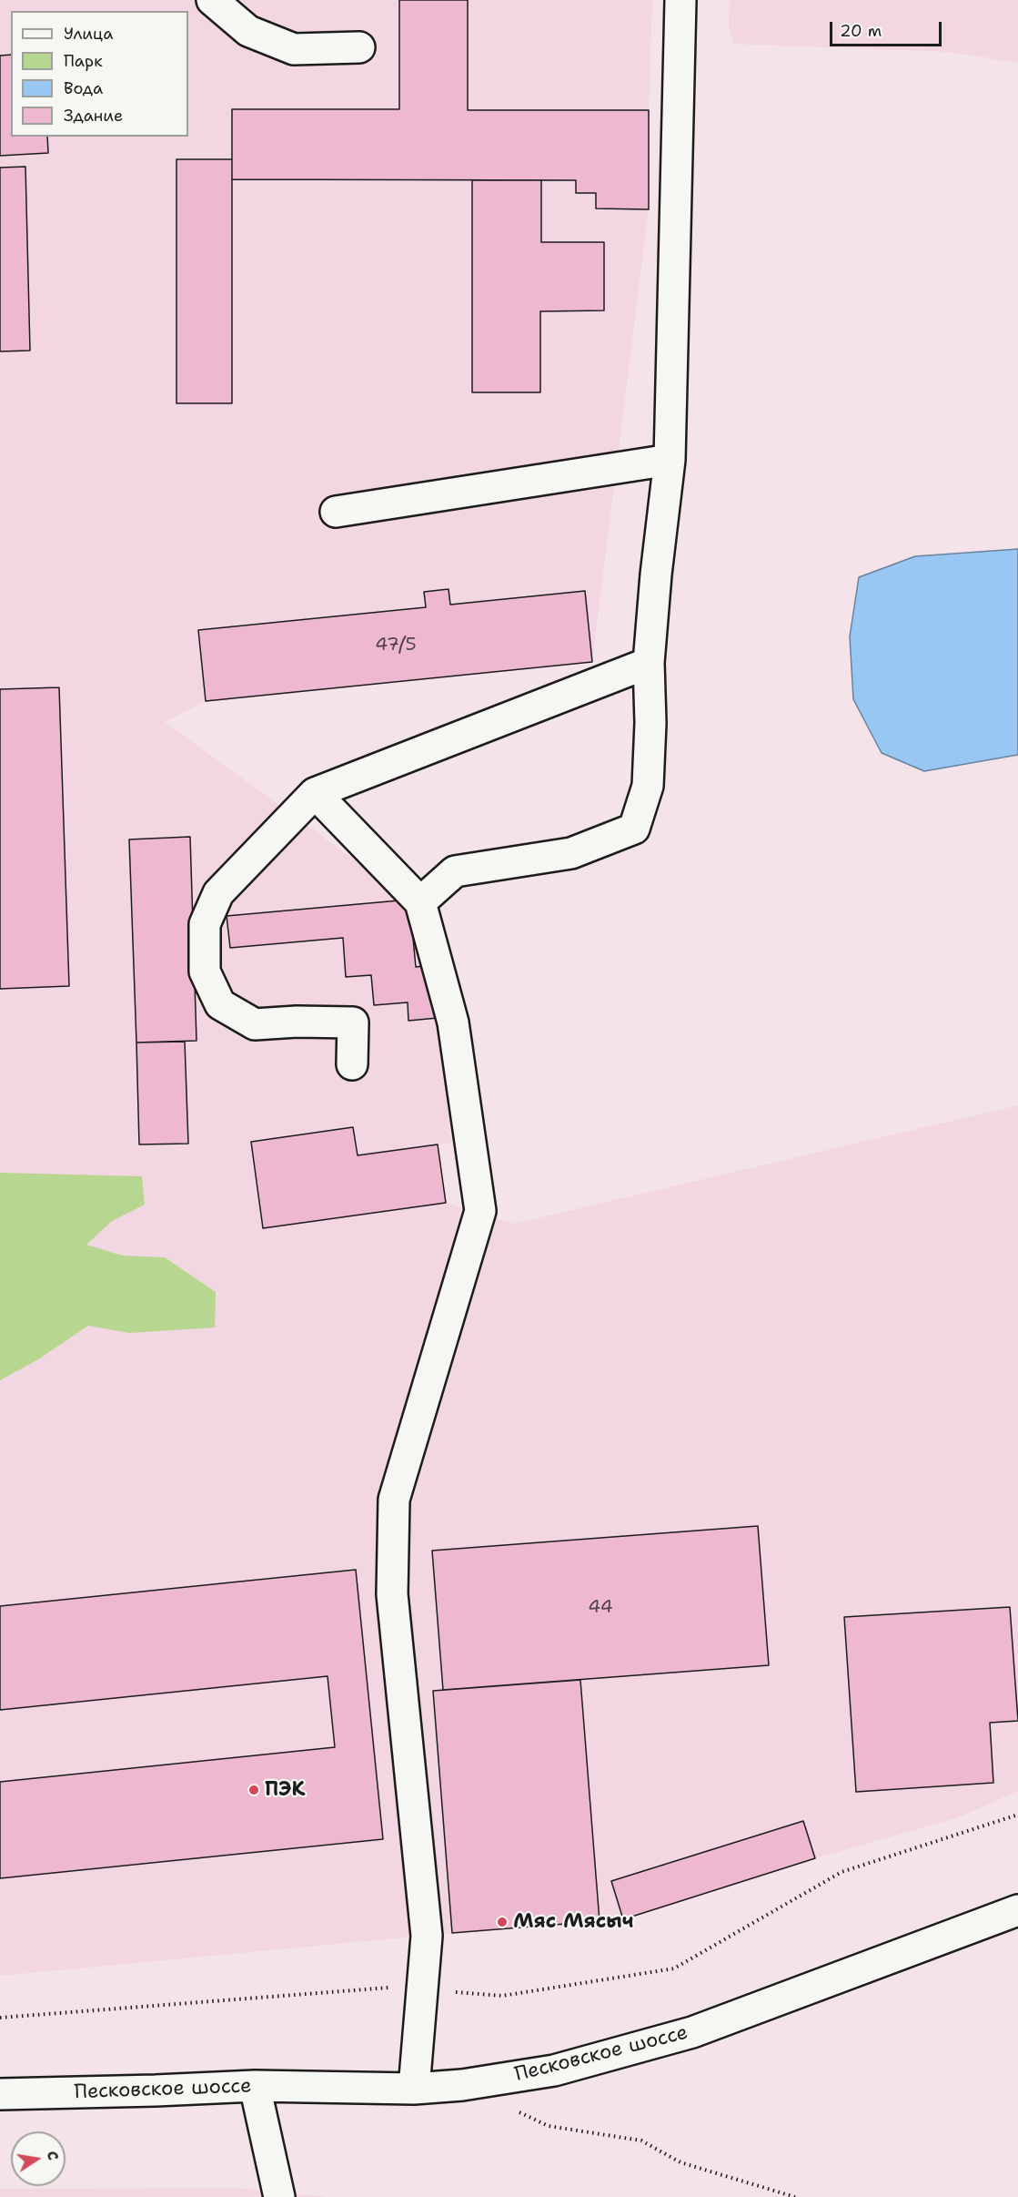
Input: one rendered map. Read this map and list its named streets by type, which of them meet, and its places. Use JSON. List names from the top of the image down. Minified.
{"streets":{"street":["Песковское шоссе"]},"places":["ПЭК","Мяс Мясыч"],"house_numbers":["47/5","44"],"legend":["Улица","Парк","Вода","Здание"],"scale_bar":"20 m","north":"right"}
